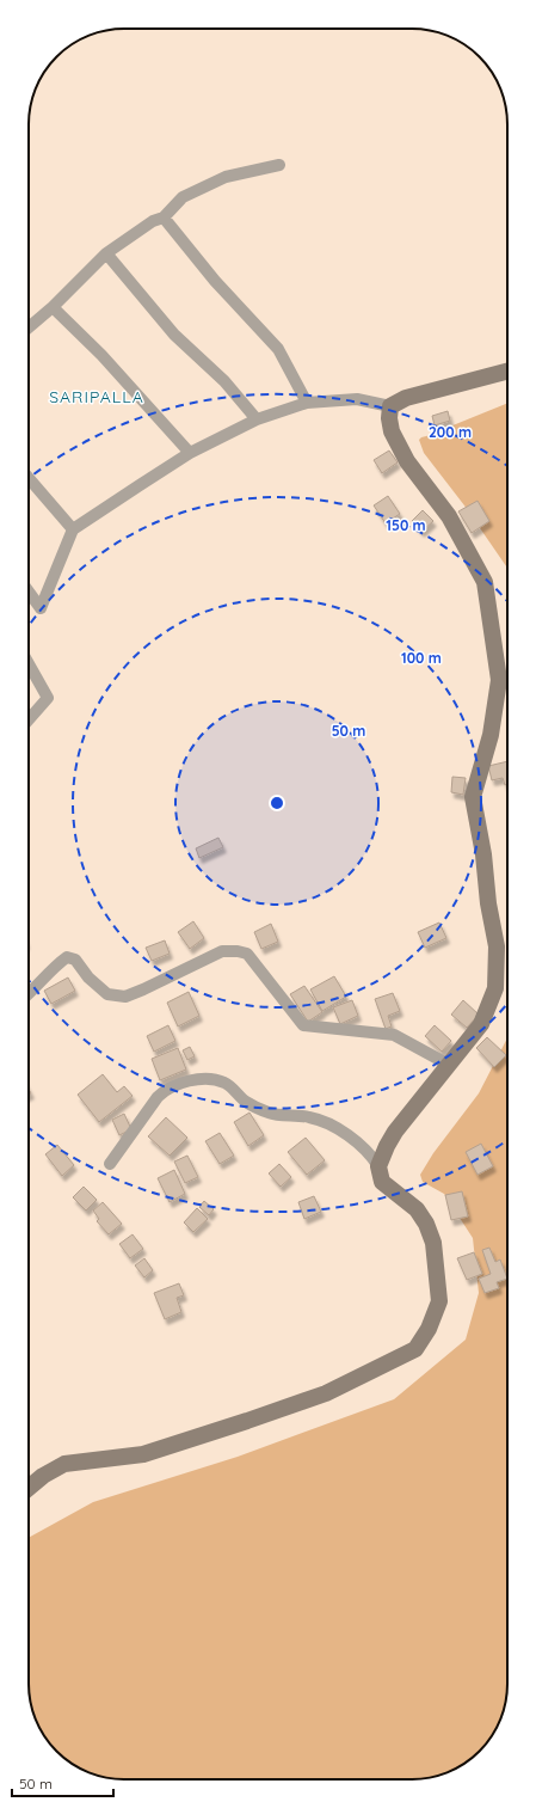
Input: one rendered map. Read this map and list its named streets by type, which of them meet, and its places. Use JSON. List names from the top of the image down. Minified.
{"districts":["SARIPALLA"],"scale_bar":"50 m","rings":["200 m","150 m","100 m","50 m"]}
